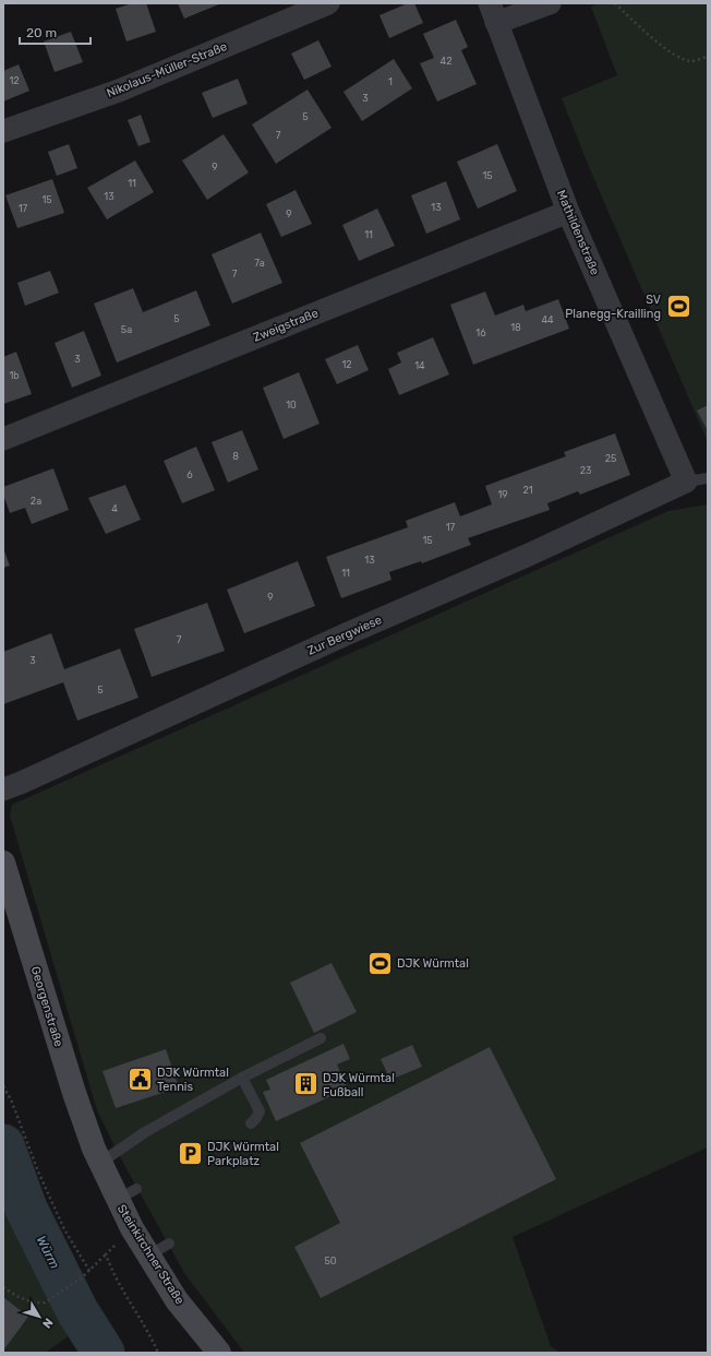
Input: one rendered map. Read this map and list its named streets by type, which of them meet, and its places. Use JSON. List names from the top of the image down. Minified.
{"streets":{"street":["Nikolaus-Müller-Straße","Mathildenstraße","Zweigstraße","Zur Bergwiese","Georgenstraße","Steinkirchner Straße"]},"crossings":[["Mathildenstraße","Zweigstraße"],["Mathildenstraße","Zur Bergwiese"],["Georgenstraße","Steinkirchner Straße"]],"water":["Würm"],"places":{"sports":["SV Planegg-Krailling","DJK Würmtal"],"public building":["DJK Würmtal Tennis"],"building":["DJK Würmtal Fußball"],"parking":["DJK Würmtal Parkplatz"]},"house_numbers":["42","12","1","3","5","7","9","15","11","13","15","13","17","9","11","7a","7","5","44","18","5a","16","3","12","14","1b","10","8","25","23","6","21","19","2a","4","17","15","13","11","9","7","3","5","50"],"scale_bar":"20 m","north":"bottom right"}
